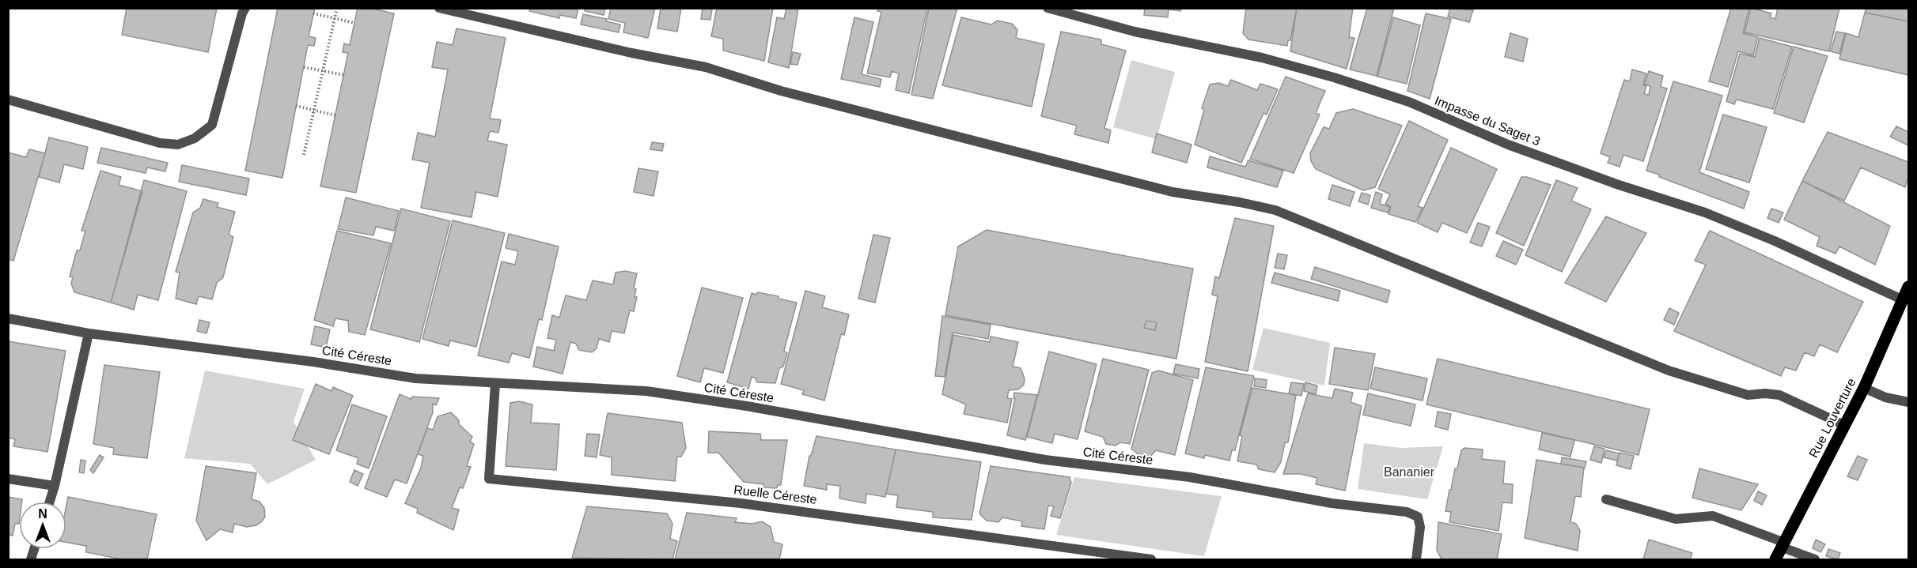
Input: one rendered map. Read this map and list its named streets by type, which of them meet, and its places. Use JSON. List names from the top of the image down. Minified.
{"streets":{"main road":["Rue Louverture"],"street":["Impasse du Saget 3","Cité Céreste","Ruelle Céreste"]},"crossings":[["Impasse du Saget 3","Rue Louverture"],["Cité Céreste","Ruelle Céreste"]],"parks":["Bananier"],"north":"top"}
